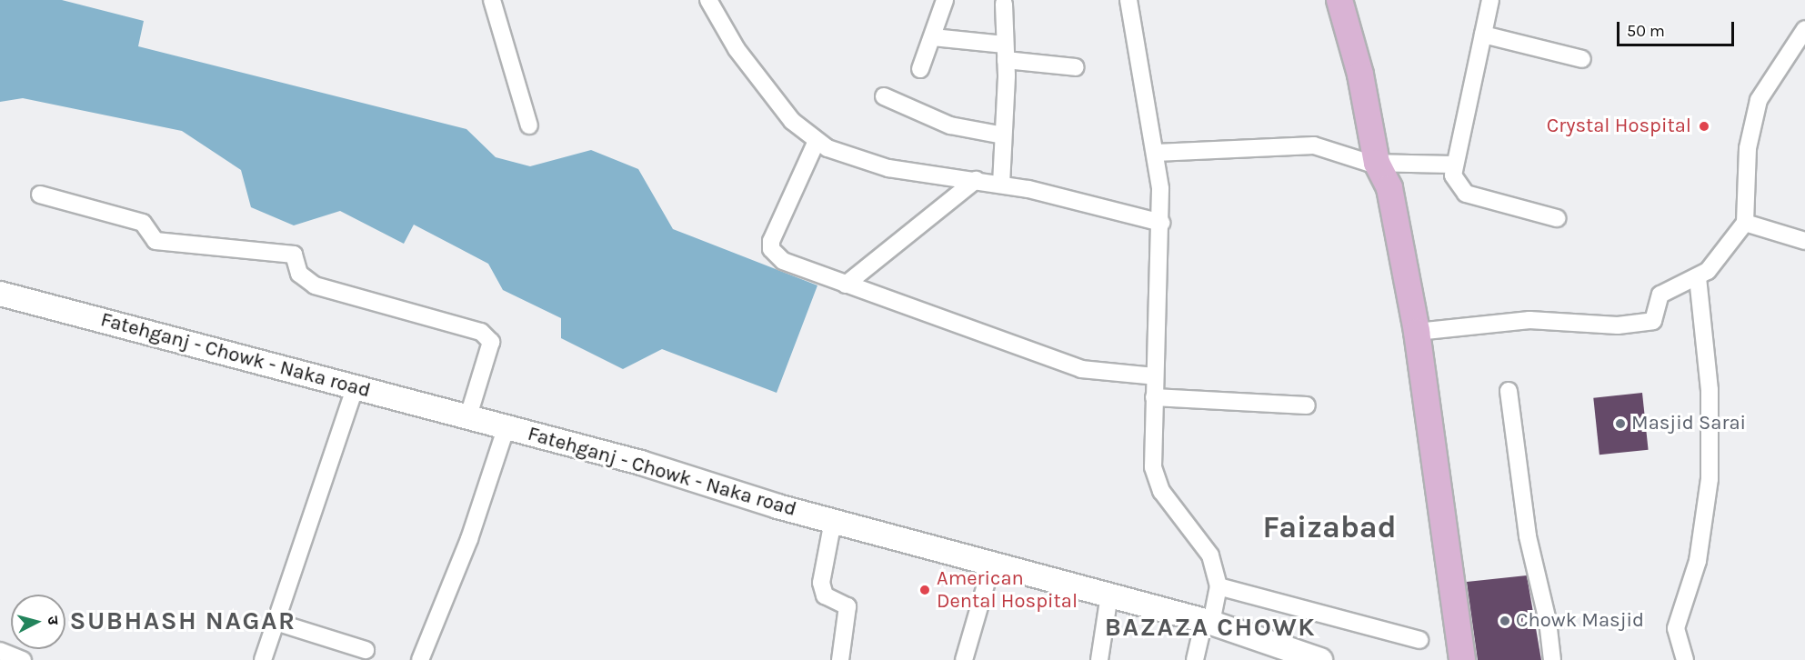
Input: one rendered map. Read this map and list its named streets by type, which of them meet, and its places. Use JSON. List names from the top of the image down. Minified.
{"streets":{"street":["Fatehganj - Chowk - Naka road"]},"districts":["Faizabad","SUBHASH NAGAR","BAZAZA CHOWK"],"places":["Crystal Hospital","Masjid Sarai","American Dental Hospital","Chowk Masjid"],"scale_bar":"50 m","north":"right"}
